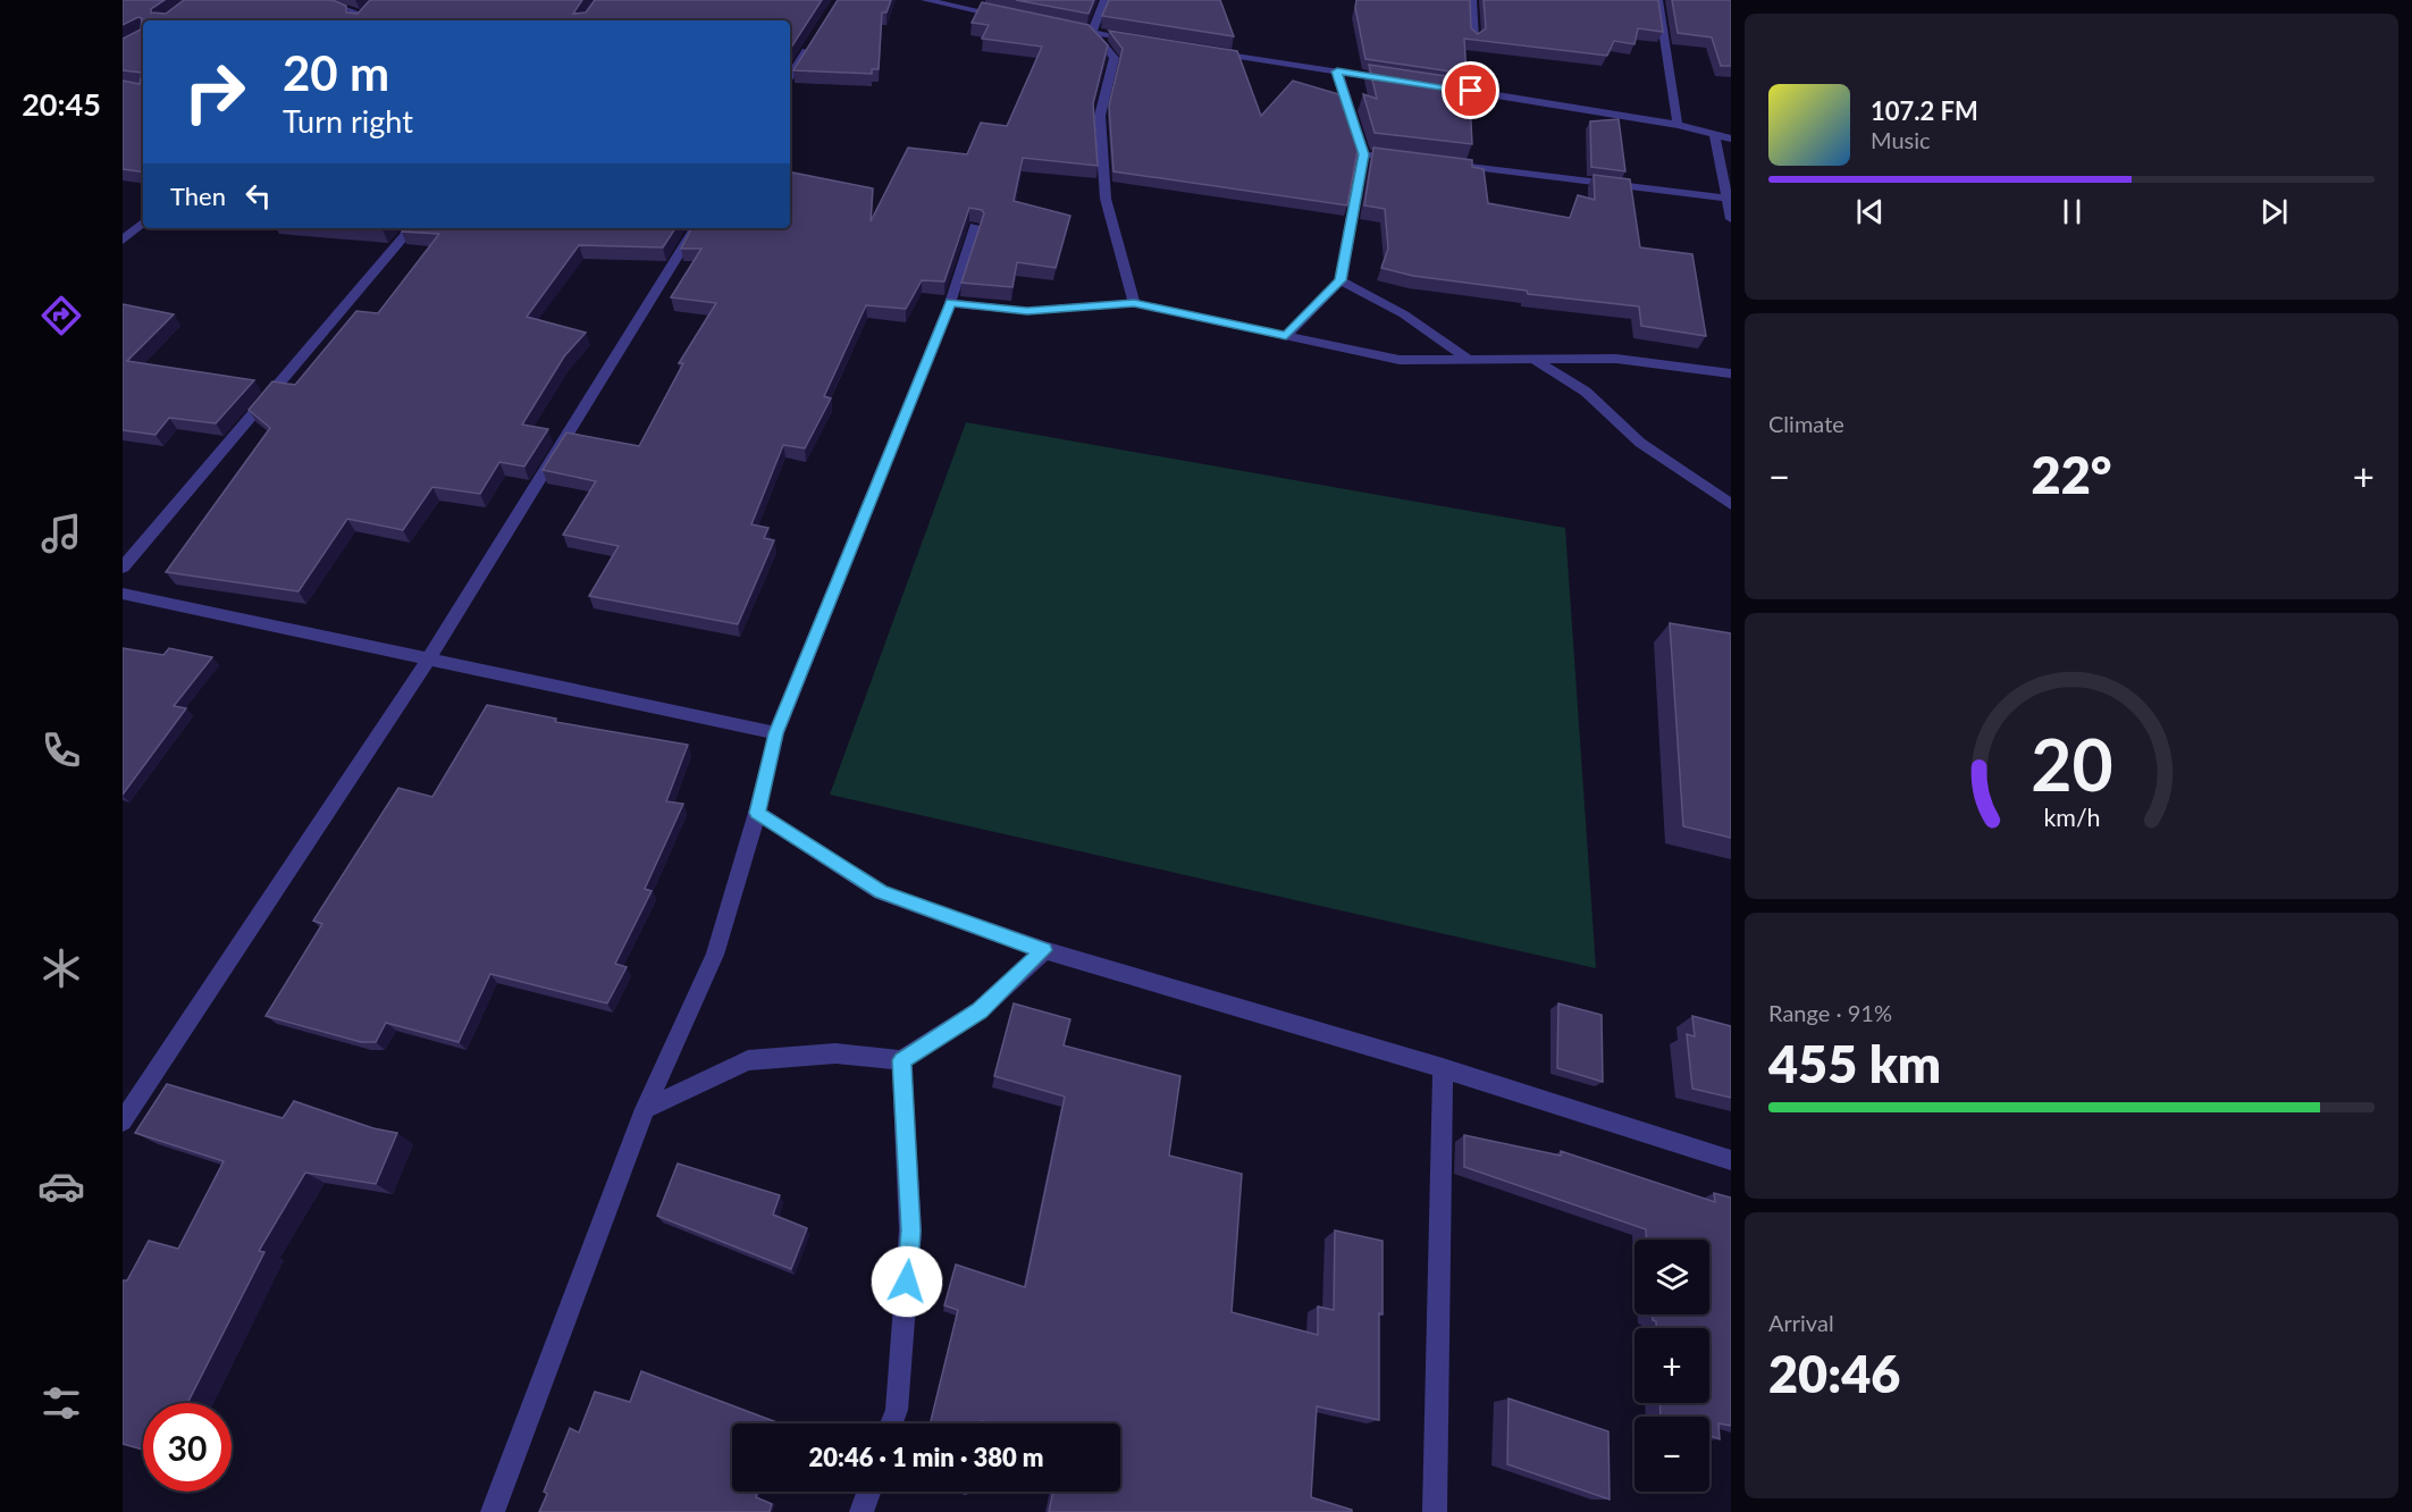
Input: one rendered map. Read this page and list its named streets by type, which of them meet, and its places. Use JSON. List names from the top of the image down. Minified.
{"page":{"tabs":"20:45","turn":["20 m","Turn right"],"song":["107.2 FM","Music"],"then":"Then","tile":["Climate",["Range · 91%","455 km"],["Arrival","20:46"]],"heat":["−","22°","+"],"map_buttons":["+","−"],"limit":"30","trip":"20:46 · 1 min · 380 m","gauge":["20","km/h"]}}
